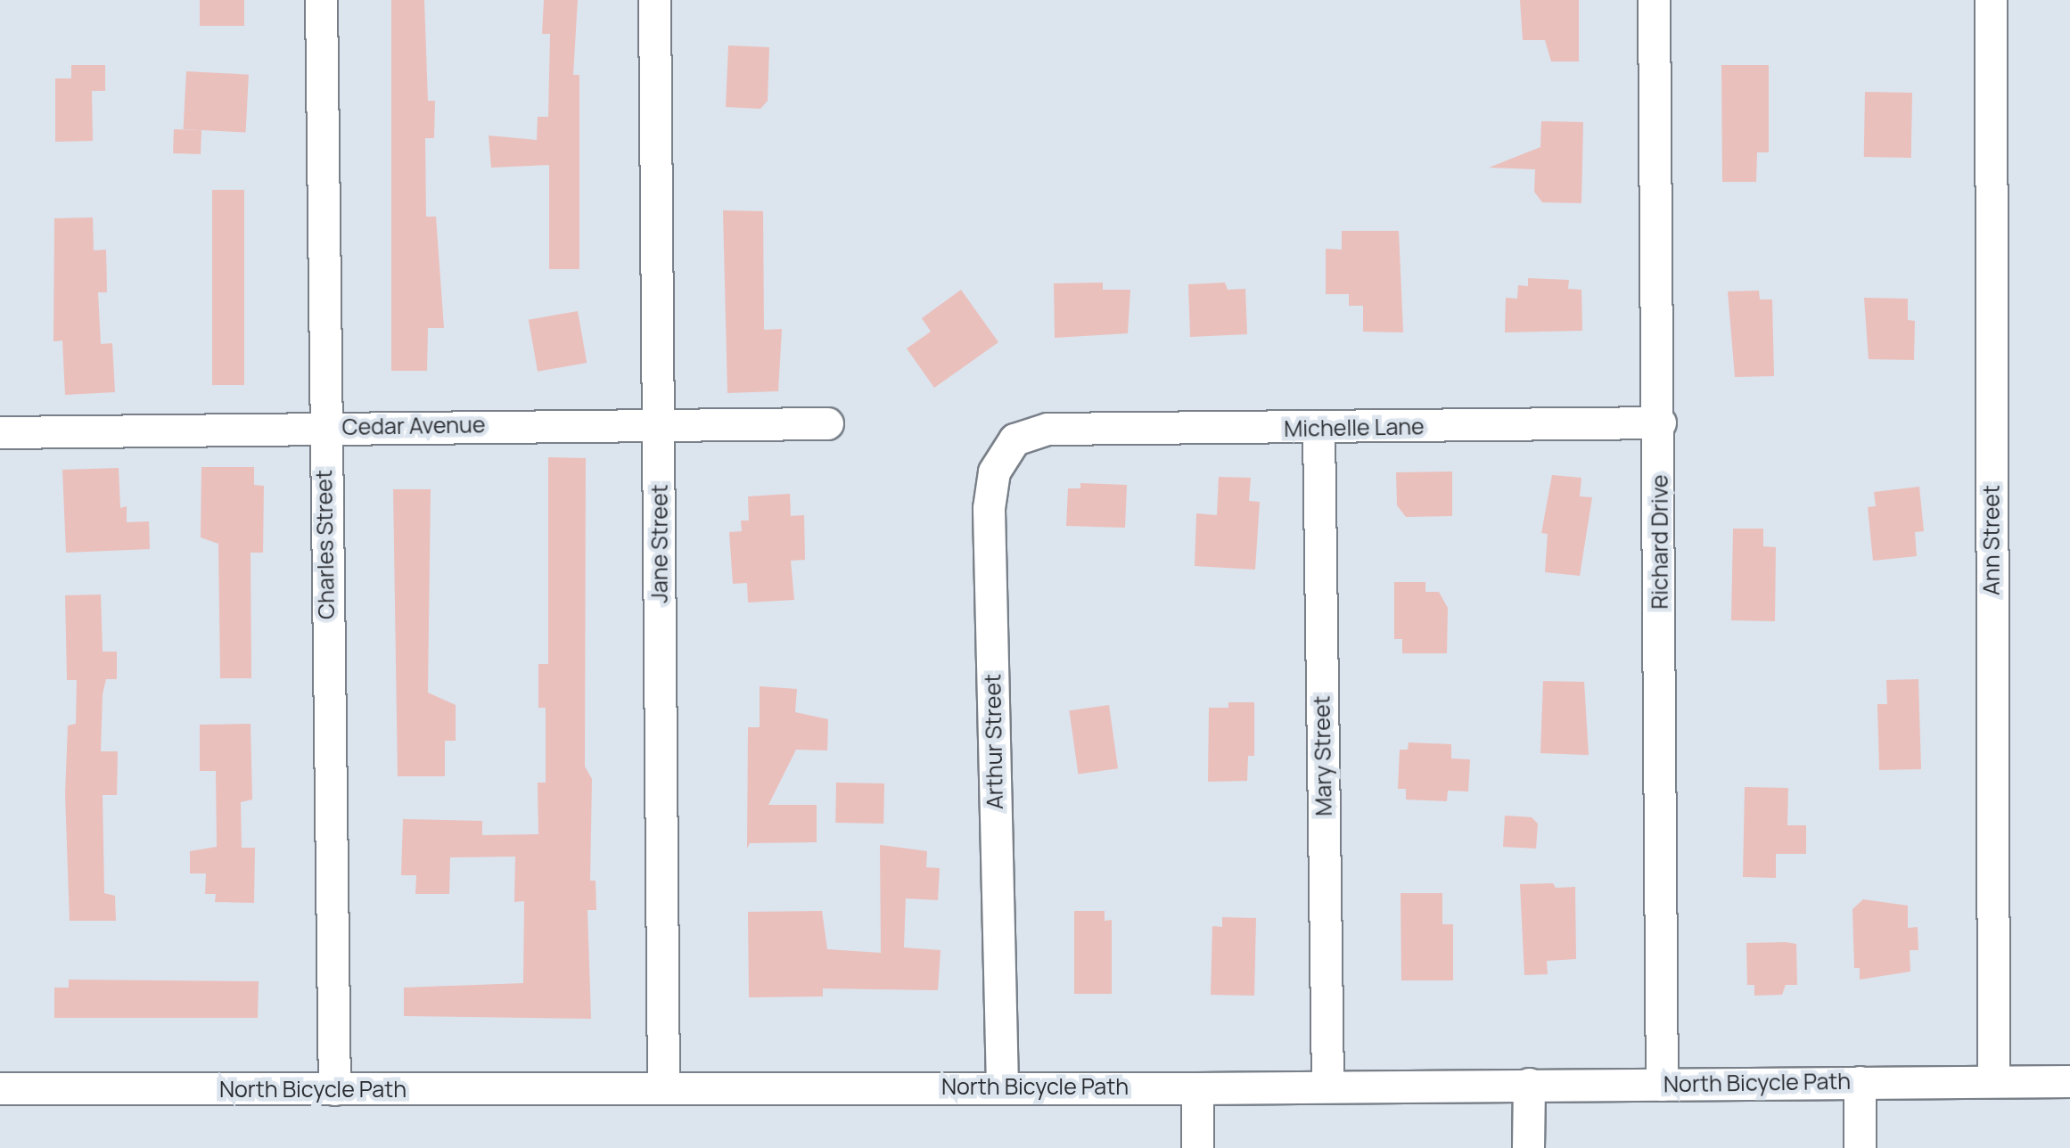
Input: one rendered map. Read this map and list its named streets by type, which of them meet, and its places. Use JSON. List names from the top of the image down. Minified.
{"streets":{"street":["Cedar Avenue","Michelle Lane","Ann Street","Richard Drive","Jane Street","Charles Street","Arthur Street","Mary Street","North Bicycle Path"]},"crossings":[["Cedar Avenue","Jane Street"],["Cedar Avenue","Charles Street"],["Michelle Lane","Richard Drive"],["Michelle Lane","Arthur Street"],["Michelle Lane","Mary Street"],["Ann Street","North Bicycle Path"],["Richard Drive","North Bicycle Path"],["Jane Street","North Bicycle Path"],["Charles Street","North Bicycle Path"],["Arthur Street","North Bicycle Path"],["Mary Street","North Bicycle Path"]]}
